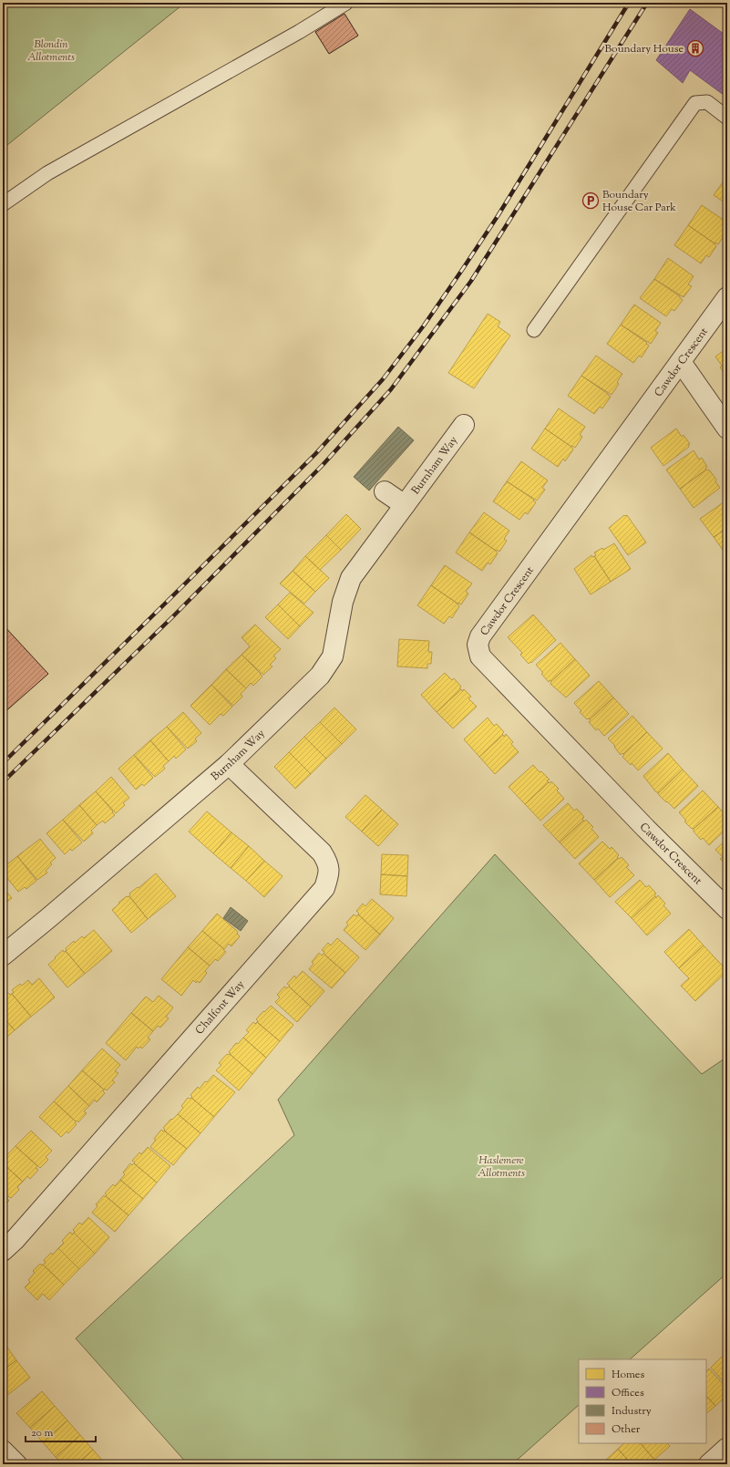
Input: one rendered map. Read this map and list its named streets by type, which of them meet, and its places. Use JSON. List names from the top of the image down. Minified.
{"streets":{"street":["Cawdor Crescent","Burnham Way","Chalfont Way"]},"crossings":[["Burnham Way","Chalfont Way"]],"parks":["Blondin Allotments","Haslemere Allotments"],"places":{"building":["Boundary House"],"parking":["Boundary House Car Park"]},"legend":["Homes","Offices","Industry","Other"],"scale_bar":"20 m"}
